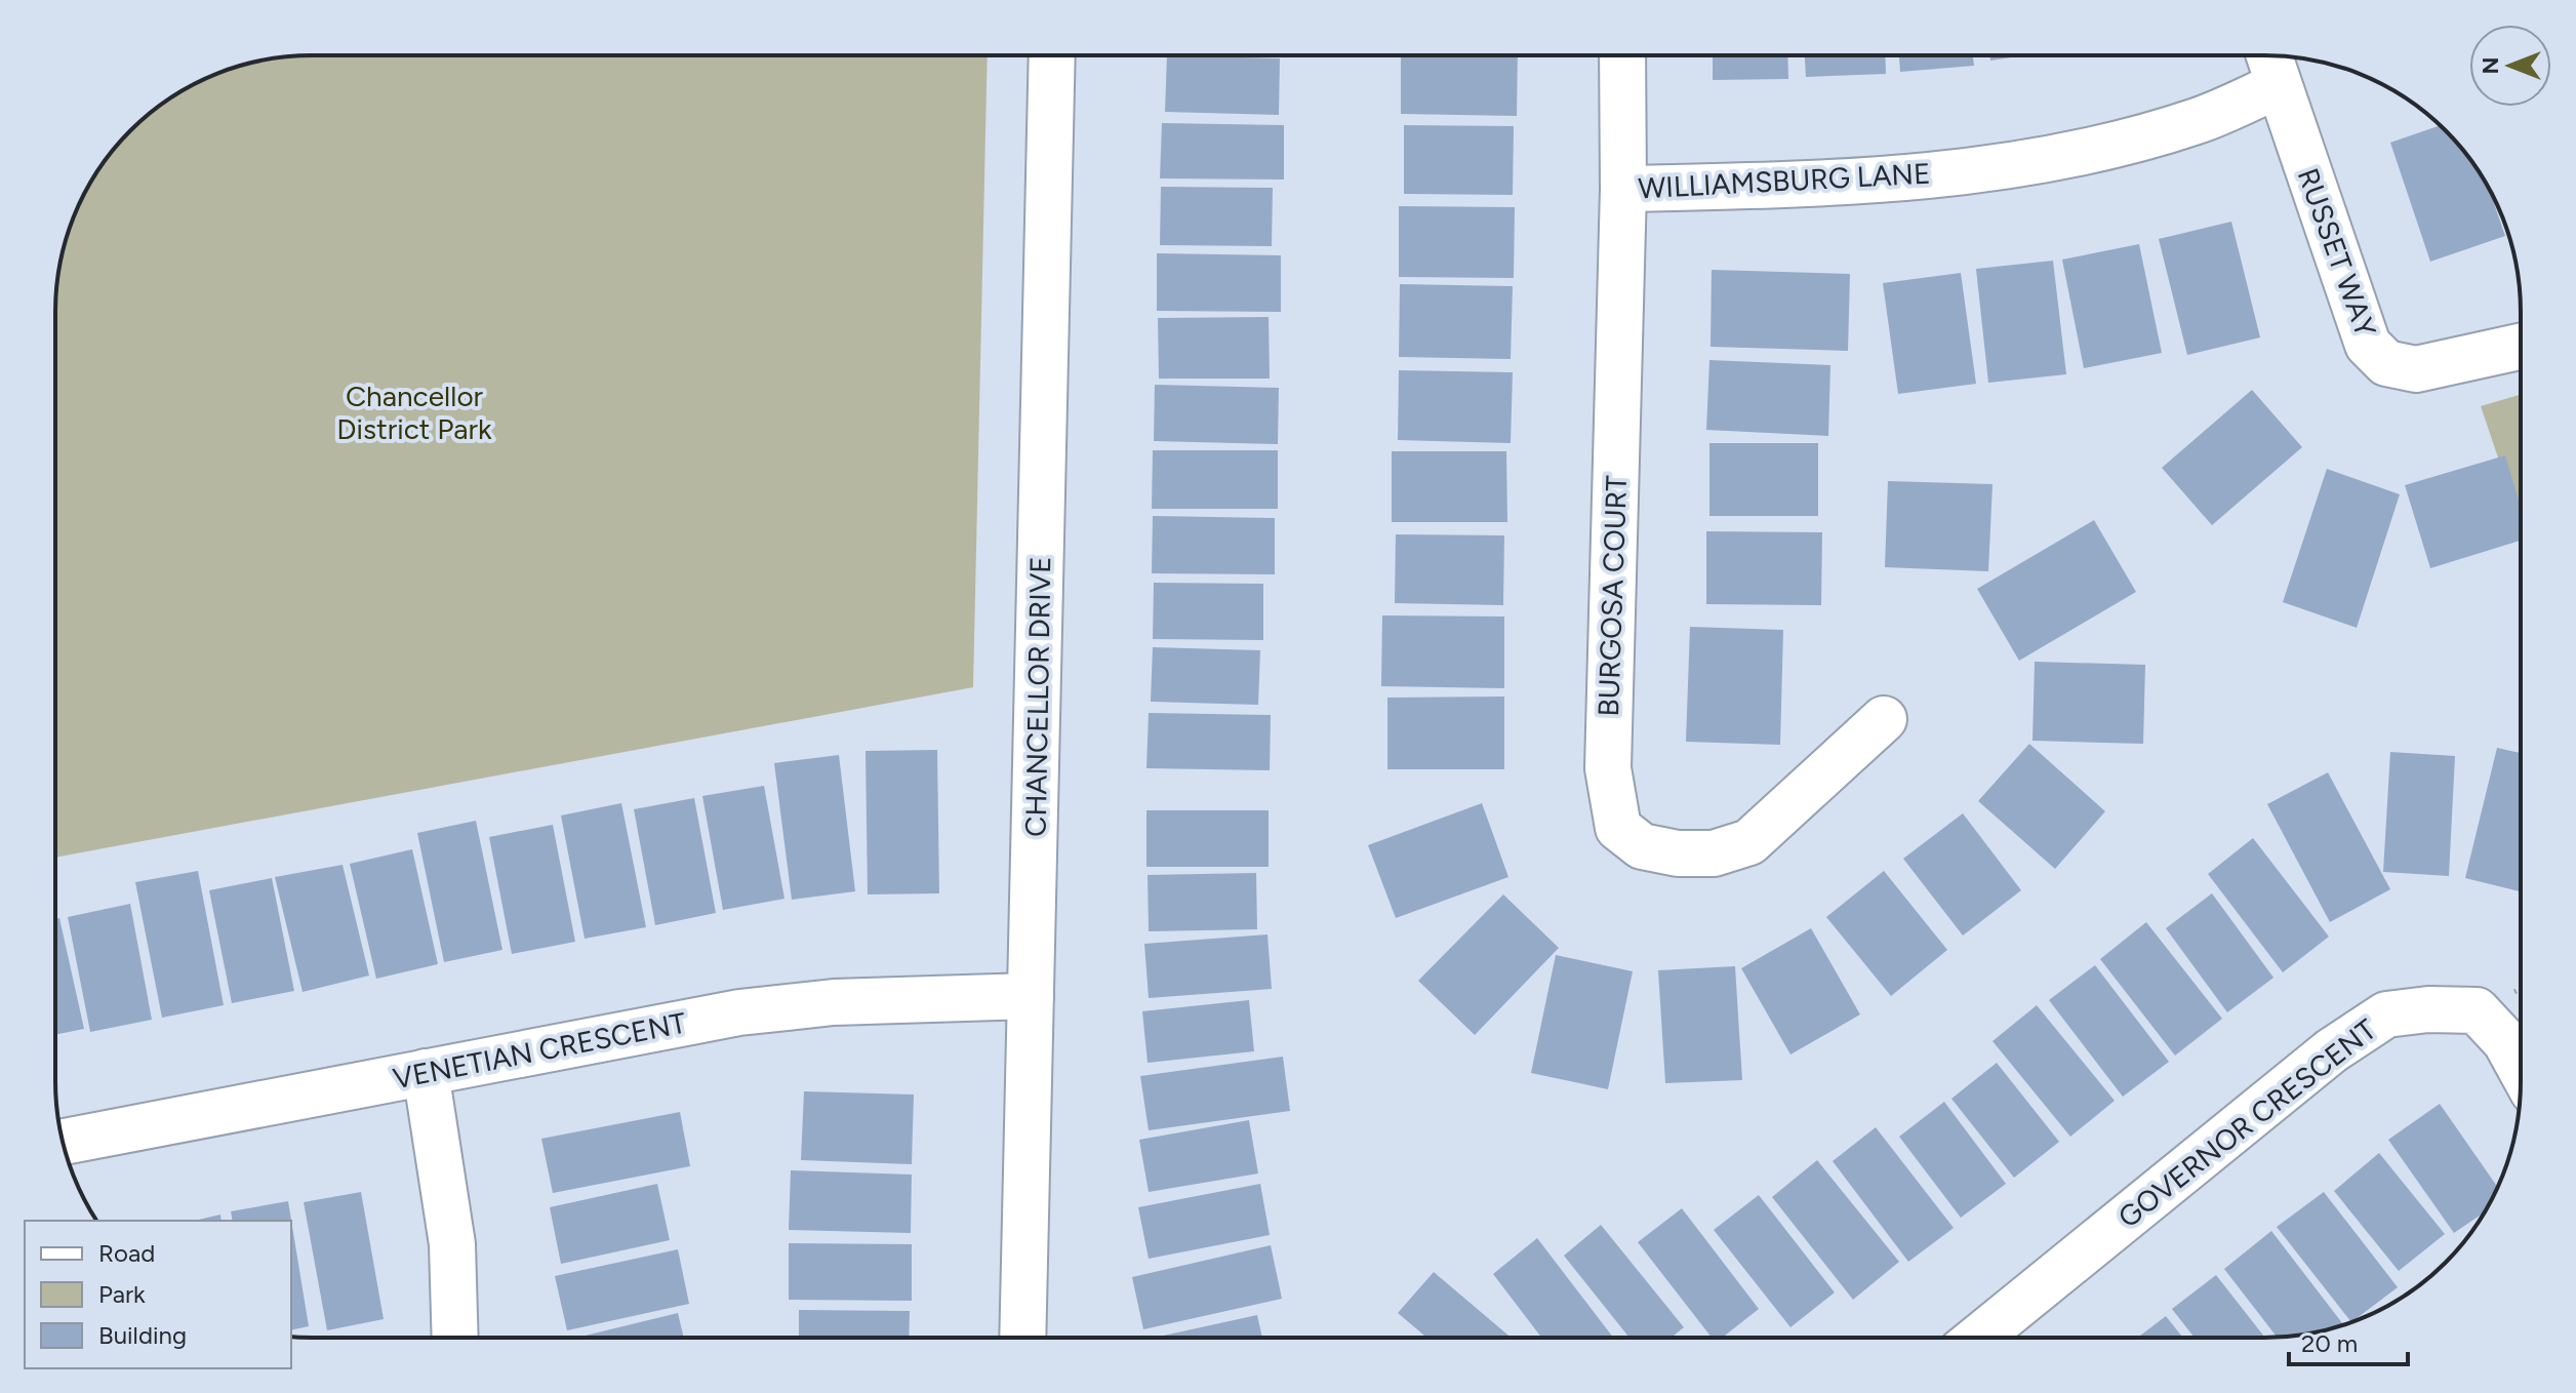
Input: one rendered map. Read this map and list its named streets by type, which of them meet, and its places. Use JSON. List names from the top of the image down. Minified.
{"streets":{"street":["WILLIAMSBURG LANE","RUSSET WAY","BURGOSA COURT","CHANCELLOR DRIVE","VENETIAN CRESCENT","GOVERNOR CRESCENT"]},"crossings":[["WILLIAMSBURG LANE","RUSSET WAY"],["WILLIAMSBURG LANE","BURGOSA COURT"],["CHANCELLOR DRIVE","VENETIAN CRESCENT"]],"parks":["Chancellor District Park"],"legend":["Road","Park","Building"],"scale_bar":"20 m","north":"left"}
